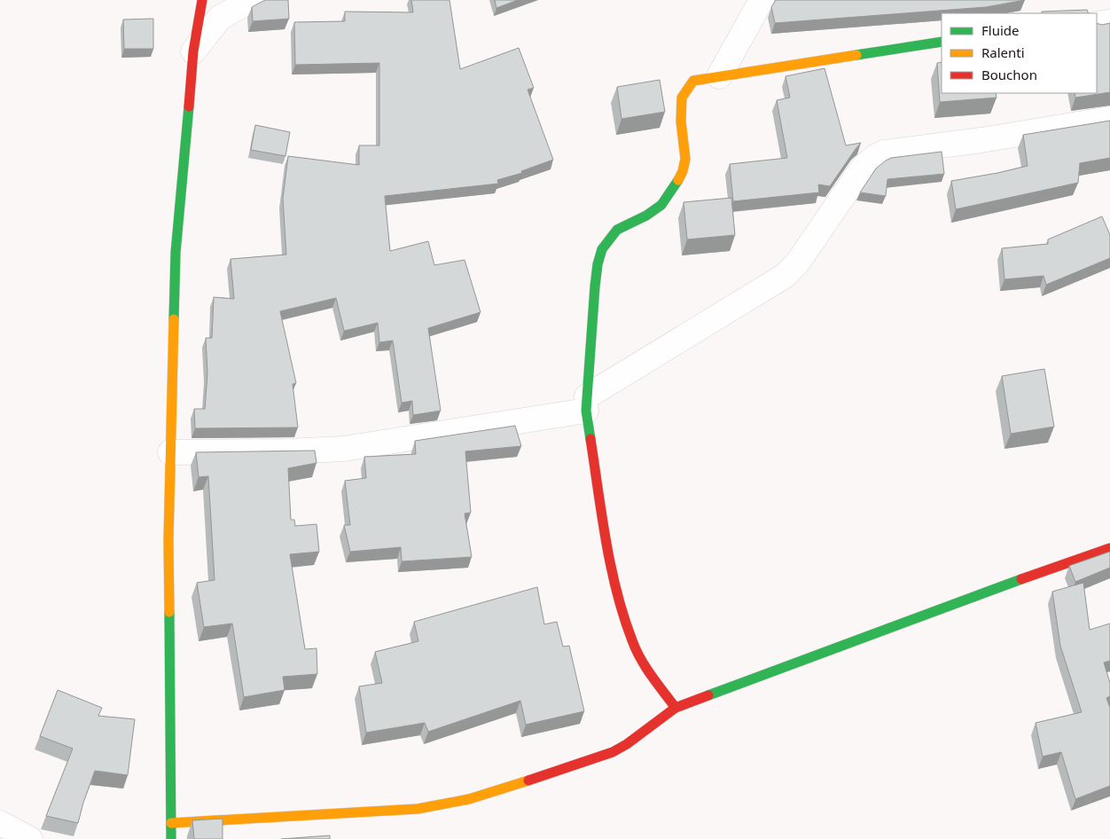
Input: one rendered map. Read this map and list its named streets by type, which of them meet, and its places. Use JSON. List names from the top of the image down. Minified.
{"legend":["Fluide","Ralenti","Bouchon"]}
